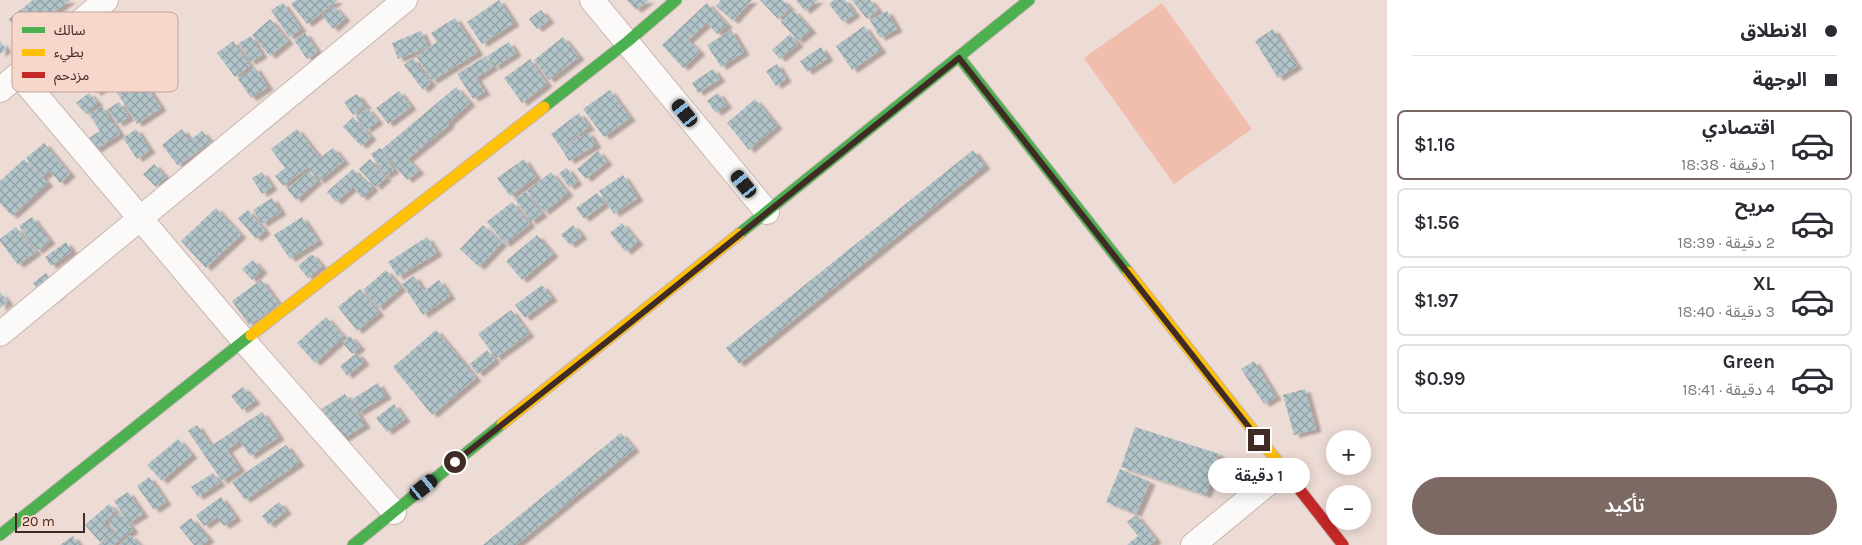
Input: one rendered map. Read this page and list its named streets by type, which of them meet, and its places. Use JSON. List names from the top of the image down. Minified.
{"legend":["سالك","بطيء","مزدحم"],"scale_bar":"20 m","page":{"banner":["الانطلاق","الوجهة"],"list":[{"name":"اقتصادي","note":"1 دقيقة · 18:38","value":"$1.16"},{"name":"مريح","note":"2 دقيقة · 18:39","value":"$1.56"},{"name":"XL","note":"3 دقيقة · 18:40","value":"$1.97"},{"name":"Green","note":"4 دقيقة · 18:41","value":"$0.99"}],"map_buttons":["+","−"],"bubble":"1 دقيقة","buttons":"تأكيد","scale":"20 m"}}
